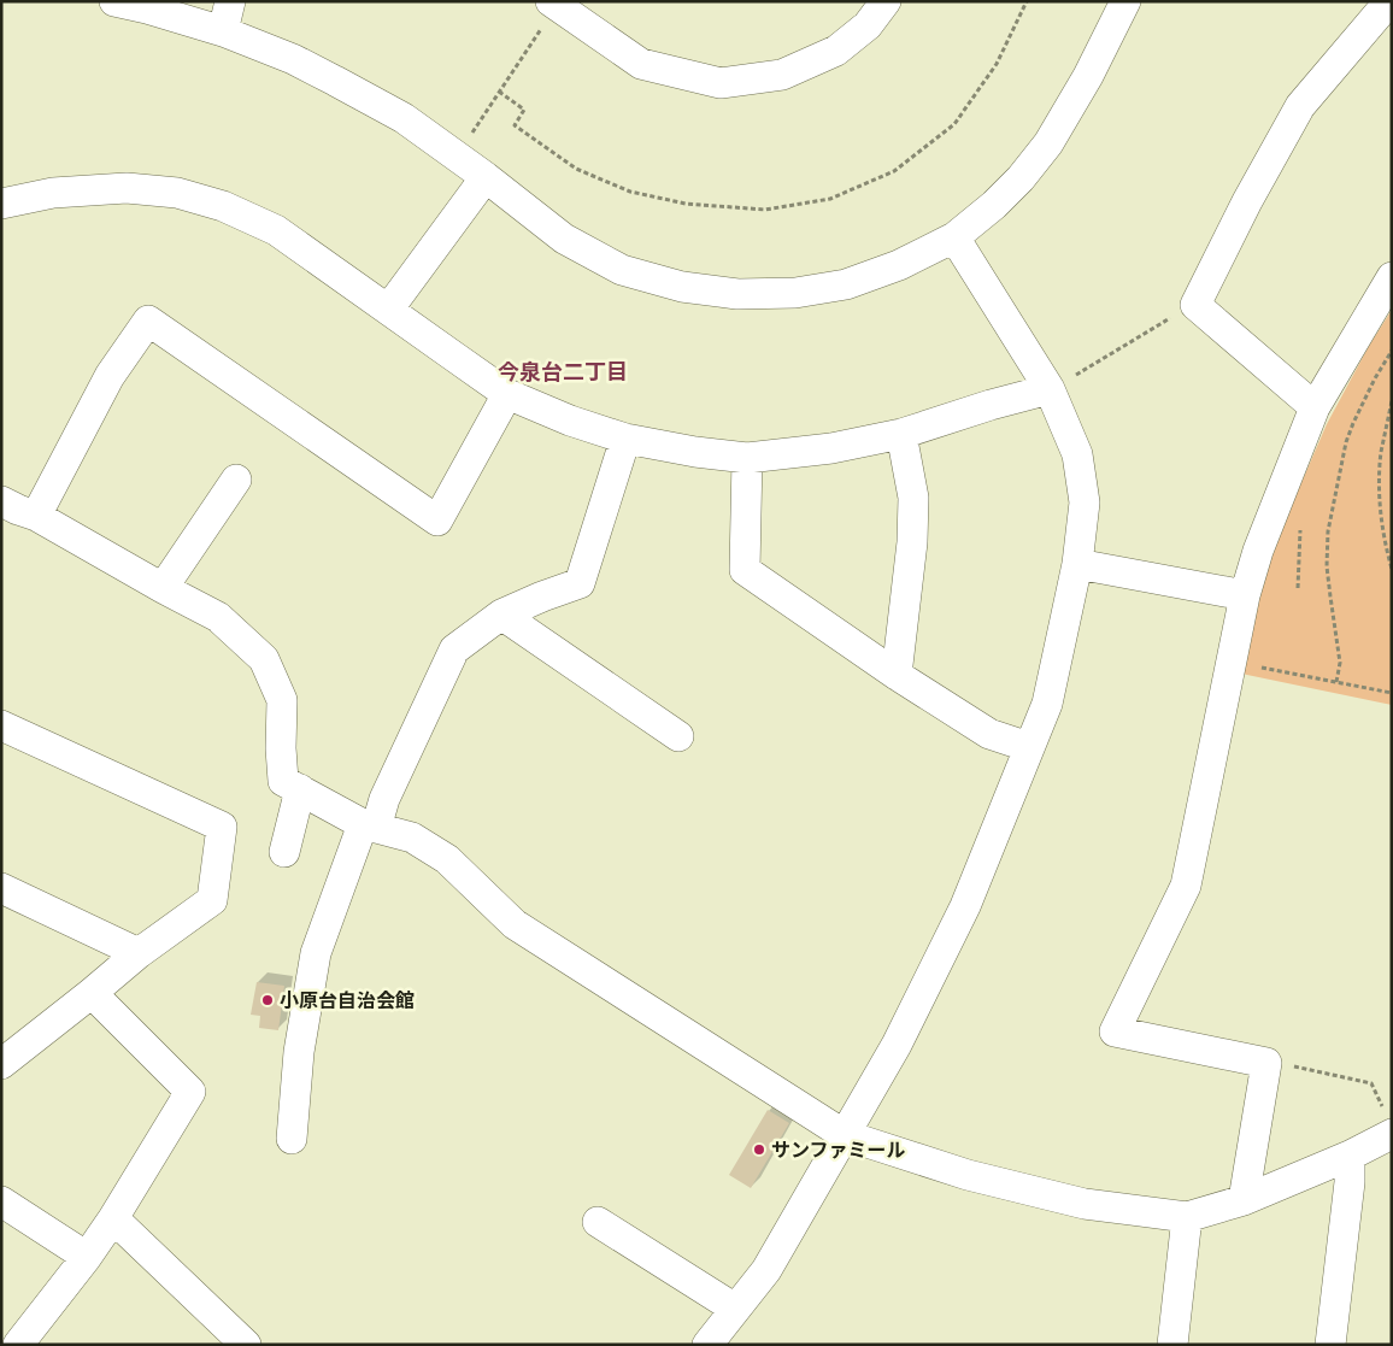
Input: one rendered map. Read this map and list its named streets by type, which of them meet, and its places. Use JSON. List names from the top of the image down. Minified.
{"districts":["今泉台二丁目"],"places":["小原台自治会館","サンファミール"]}
